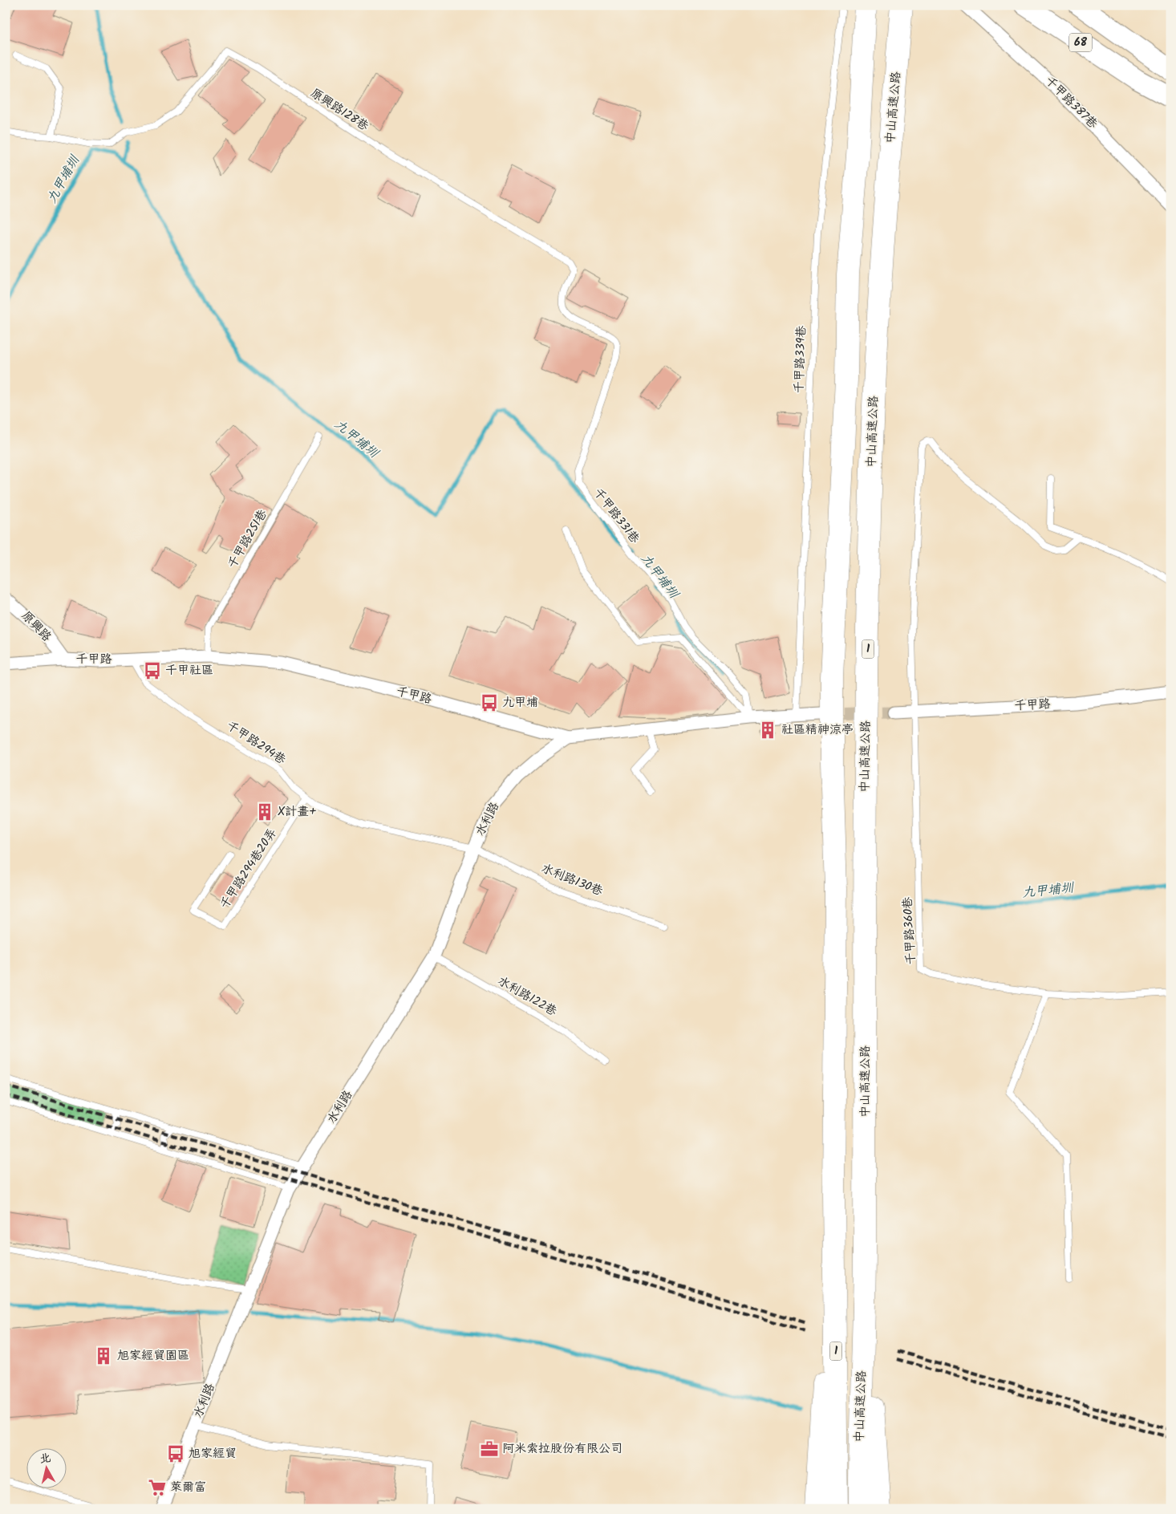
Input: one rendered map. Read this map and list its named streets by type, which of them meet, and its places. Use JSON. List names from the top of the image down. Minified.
{"streets":{"highway":["68","中山高速公路","1"],"street":["千甲路387巷","原興路","千甲路","水利路"],"lane":["原興路128巷","千甲路339巷","千甲路331巷","千甲路251巷","千甲路294巷","千甲路294巷20弄","水利路130巷","千甲路360巷","水利路122巷"]},"crossings":[["原興路128巷","千甲路331巷"],["千甲路339巷","千甲路"],["千甲路331巷","千甲路"],["千甲路251巷","千甲路"],["原興路","千甲路"],["千甲路","千甲路294巷"],["千甲路","水利路"],["千甲路","千甲路360巷"],["千甲路294巷","水利路"],["千甲路294巷","千甲路294巷20弄"],["千甲路294巷","水利路130巷"],["水利路","水利路130巷"],["水利路","水利路122巷"]],"water":["九甲埔圳"],"places":{"bus stop":["千甲社區","九甲埔","旭家經貿"],"building":["社區精神涼亭","X計畫+","旭家經貿園區"],"office":["阿米索拉股份有限公司"],"supermarket":["萊爾富"]},"north":"top"}
